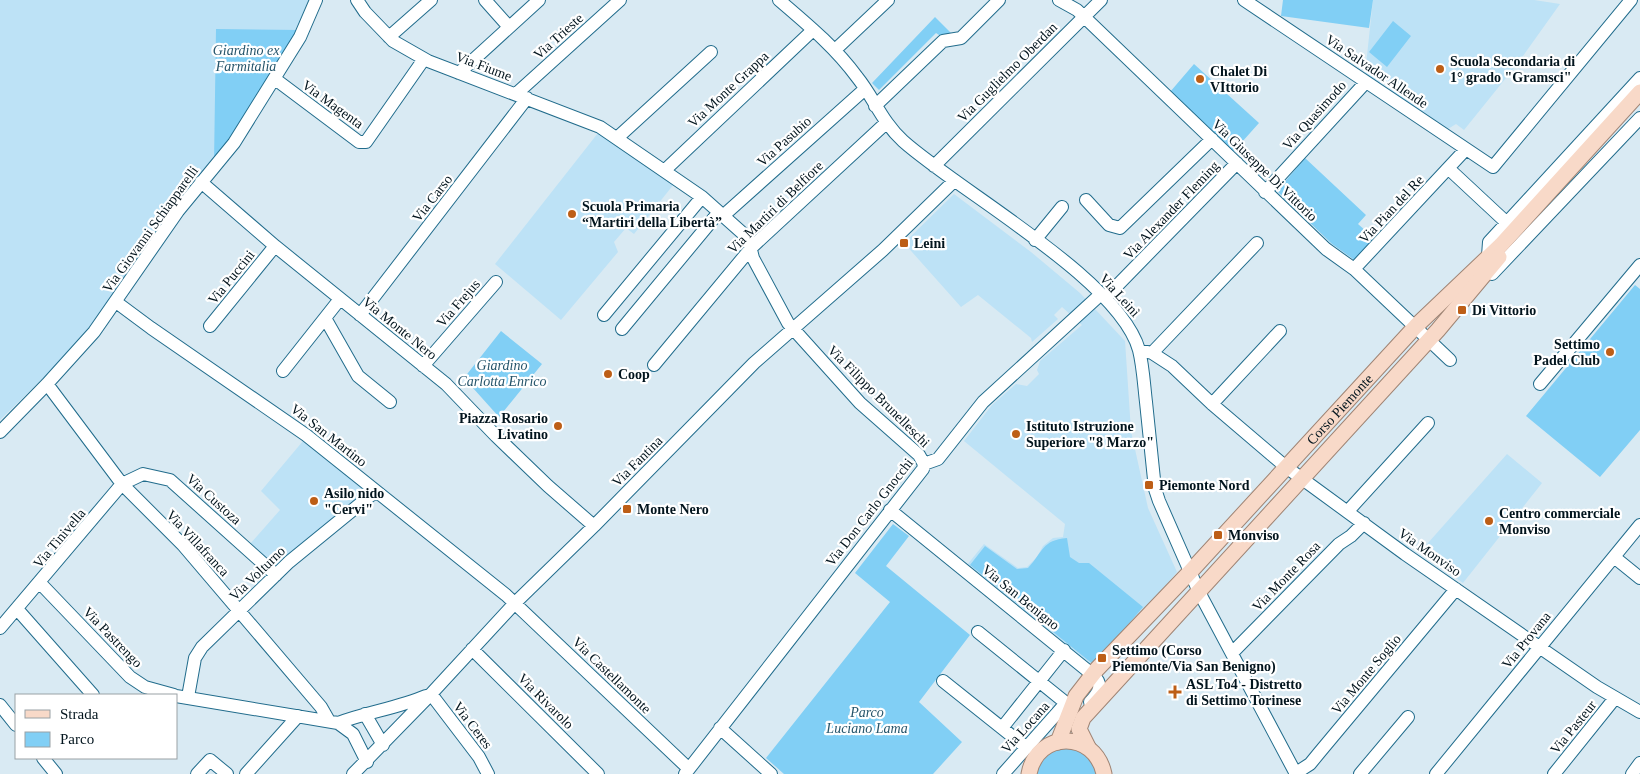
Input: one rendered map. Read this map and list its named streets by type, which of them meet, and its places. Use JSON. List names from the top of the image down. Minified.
{"streets":{"main road":["Corso Piemonte"],"street":["Via Trieste","Via Fiume","Via Salvador Allende","Via Guglielmo Oberdan","Via Monte Grappa","Via Magenta","Via Quasimodo","Via Pasubio","Via Giuseppe Di Vittorio","Via Carso","Via Martiri di Belfiore","Via Pian del Re","Via Alexander Fleming","Via Giovanni Schiapparelli","Via Puccini","Via Leinì","Via Frejus","Via Monte Nero","Via Filippo Brunelleschi","Via San Martino","Via Fantina","Via Custoza","Via Don Carlo Gnocchi","Via Tinivella","Via Villafranca","Via Monviso","Via Volturno","Via Monte Rosa","Via San Benigno","Via Pastrengo","Via Provana","Via Monte Soglio","Via Castellamonte","Via Rivarolo","Via Ceres","Via Locana","Via Pasteur"]},"crossings":[["Via Trieste","Via Fiume"],["Via Trieste","Via Carso"],["Via Fiume","Via Monte Grappa"],["Via Fiume","Via Magenta"],["Via Fiume","Via Pasubio"],["Via Fiume","Via Carso"],["Via Fiume","Via Martiri di Belfiore"],["Via Fiume","Via Filippo Brunelleschi"],["Via Fiume","Via Fantina"],["Via Salvador Allende","Via Quasimodo"],["Via Salvador Allende","Via Pian del Re"],["Via Guglielmo Oberdan","Via Giuseppe Di Vittorio"],["Via Guglielmo Oberdan","Via Leinì"],["Via Monte Grappa","Via Leinì"],["Via Magenta","Via Giovanni Schiapparelli"],["Via Quasimodo","Via Giuseppe Di Vittorio"],["Via Pasubio","Via Leinì"],["Via Giuseppe Di Vittorio","Via Pian del Re"],["Via Giuseppe Di Vittorio","Via Alexander Fleming"],["Via Giuseppe Di Vittorio","Corso Piemonte"],["Via Carso","Via Monte Nero"],["Via Martiri di Belfiore","Via Leinì"],["Via Alexander Fleming","Via Leinì"],["Via Alexander Fleming","Via Don Carlo Gnocchi"],["Via Giovanni Schiapparelli","Via Monte Nero"],["Via Giovanni Schiapparelli","Via San Martino"],["Via Giovanni Schiapparelli","Via Villafranca"],["Via Puccini","Via Monte Nero"],["Via Leinì","Corso Piemonte"],["Via Leinì","Via Fantina"],["Via Leinì","Via Don Carlo Gnocchi"],["Via Leinì","Via Monviso"],["Via Leinì","Via Monte Rosa"],["Via Leinì","Via Monte Soglio"],["Via Frejus","Via Monte Nero"],["Via Monte Nero","Via Fantina"],["Via Filippo Brunelleschi","Via Fantina"],["Via Filippo Brunelleschi","Via Don Carlo Gnocchi"],["Corso Piemonte","Via Monviso"],["Corso Piemonte","Via San Benigno"],["Via San Martino","Via Fantina"],["Via San Martino","Via Volturno"],["Via San Martino","Via Castellamonte"],["Via Fantina","Via Pastrengo"],["Via Fantina","Via Castellamonte"],["Via Fantina","Via Rivarolo"],["Via Fantina","Via Ceres"],["Via Custoza","Via Tinivella"],["Via Custoza","Via Villafranca"],["Via Custoza","Via Volturno"],["Via Don Carlo Gnocchi","Via San Benigno"],["Via Don Carlo Gnocchi","Via Castellamonte"],["Via Tinivella","Via Villafranca"],["Via Tinivella","Via Pastrengo"],["Via Villafranca","Via Volturno"],["Via Villafranca","Via Pastrengo"],["Via Monviso","Via Monte Rosa"],["Via Monviso","Via Provana"],["Via Monviso","Via Monte Soglio"],["Via Monviso","Via Pasteur"],["Via Volturno","Via Pastrengo"],["Via San Benigno","Via Locana"],["Via Pastrengo","Via Ceres"]],"parks":["Giardino ex Farmitalia","Giardino Carlotta Enrico","Parco Luciano Lama"],"places":{"other":["Scuola Secondaria di 1° grado \"Gramsci\"","Chalet Di VIttorio","Scuola Primaria “Martiri della Libertà”","Settimo Padel Club","Coop","Piazza Rosario Livatino","Istituto Istruzione Superiore \"8 Marzo\"","Asilo nido \"Cervi\"","Centro commerciale Monviso"],"transit":["Leini","Di Vittorio","Piemonte Nord","Monte Nero","Monviso","Settimo (Corso Piemonte/Via San Benigno)"],"health":["ASL To4 - Distretto di Settimo Torinese"]},"legend":["Strada","Parco"]}
